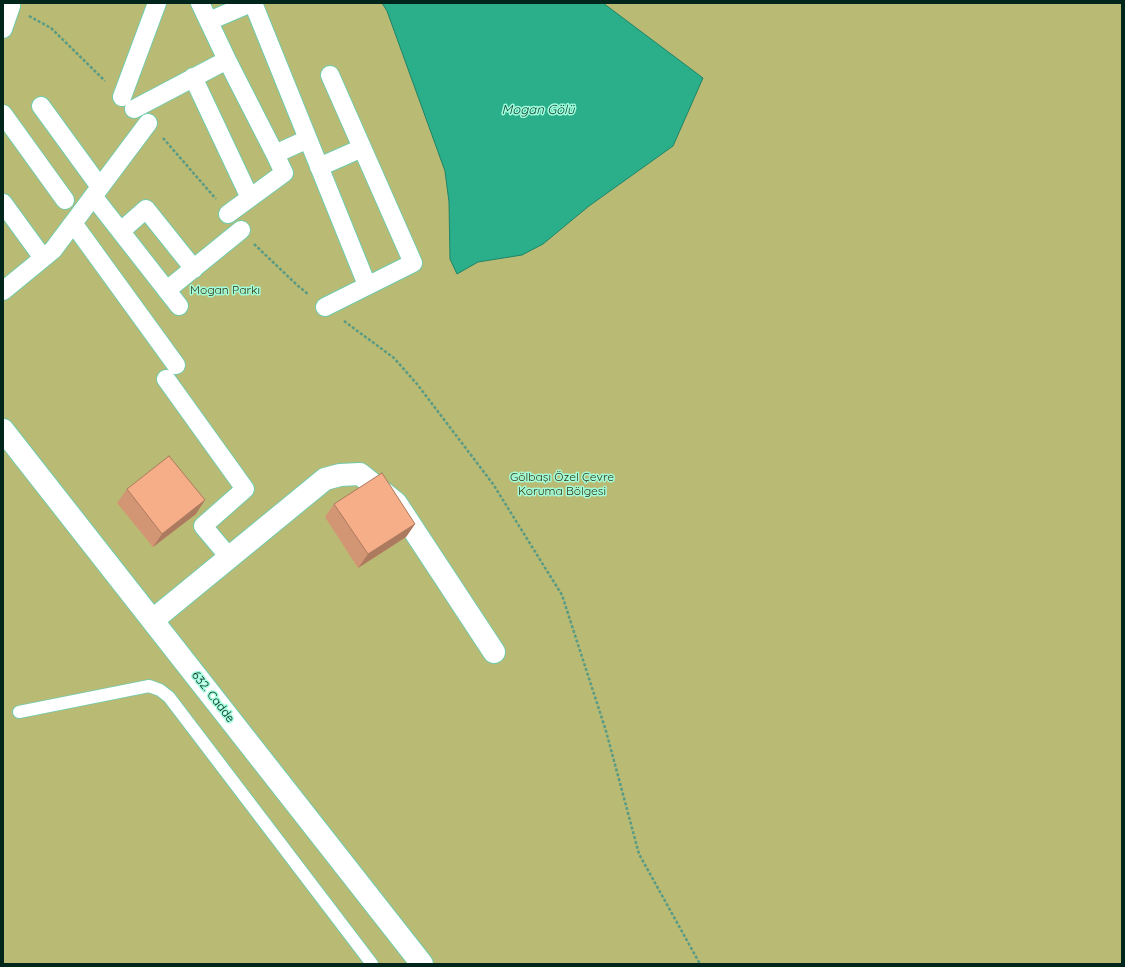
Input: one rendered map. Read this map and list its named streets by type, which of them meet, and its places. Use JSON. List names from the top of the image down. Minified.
{"streets":{"street":["632. Cadde"]},"water":["Mogan Gölü"],"parks":["Mogan Parkı","Gölbaşı Özel Çevre Koruma Bölgesi"]}
